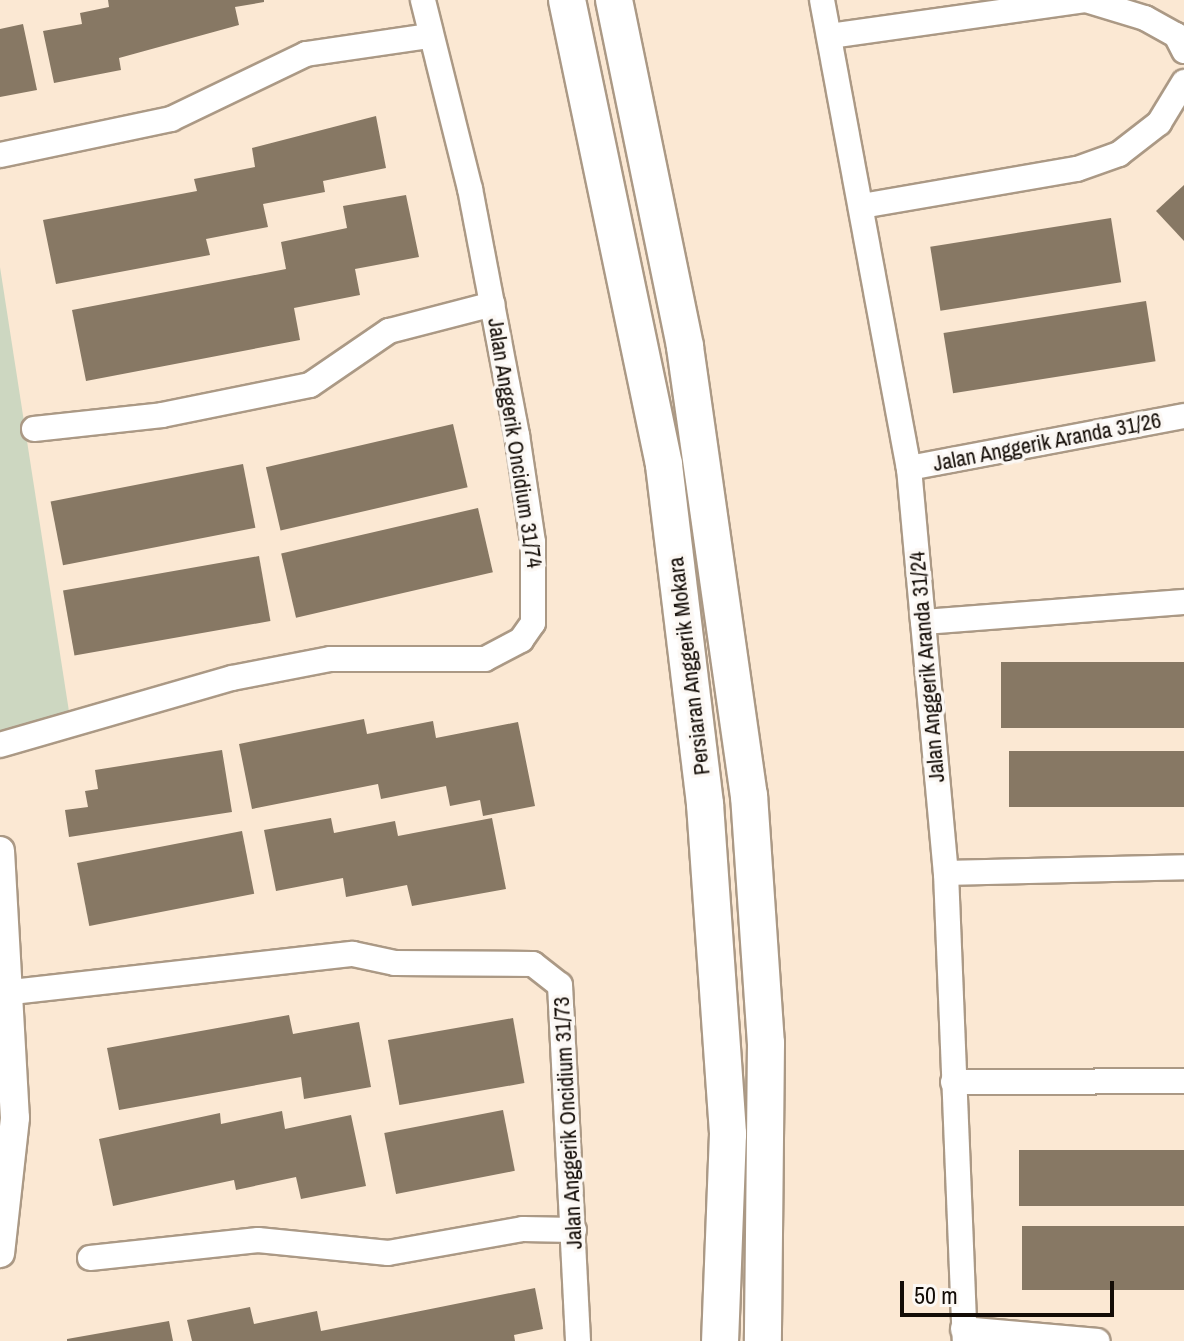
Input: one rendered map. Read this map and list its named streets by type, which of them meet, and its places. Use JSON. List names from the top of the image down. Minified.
{"streets":{"main road":["Persiaran Anggerik Mokara"],"street":["Jalan Anggerik Aranda 31/26","Jalan Anggerik Oncidium 31/74","Jalan Anggerik Aranda 31/24","Jalan Anggerik Oncidium 31/73"]},"crossings":[["Jalan Anggerik Aranda 31/26","Jalan Anggerik Aranda 31/24"]],"scale_bar":"50 m"}
